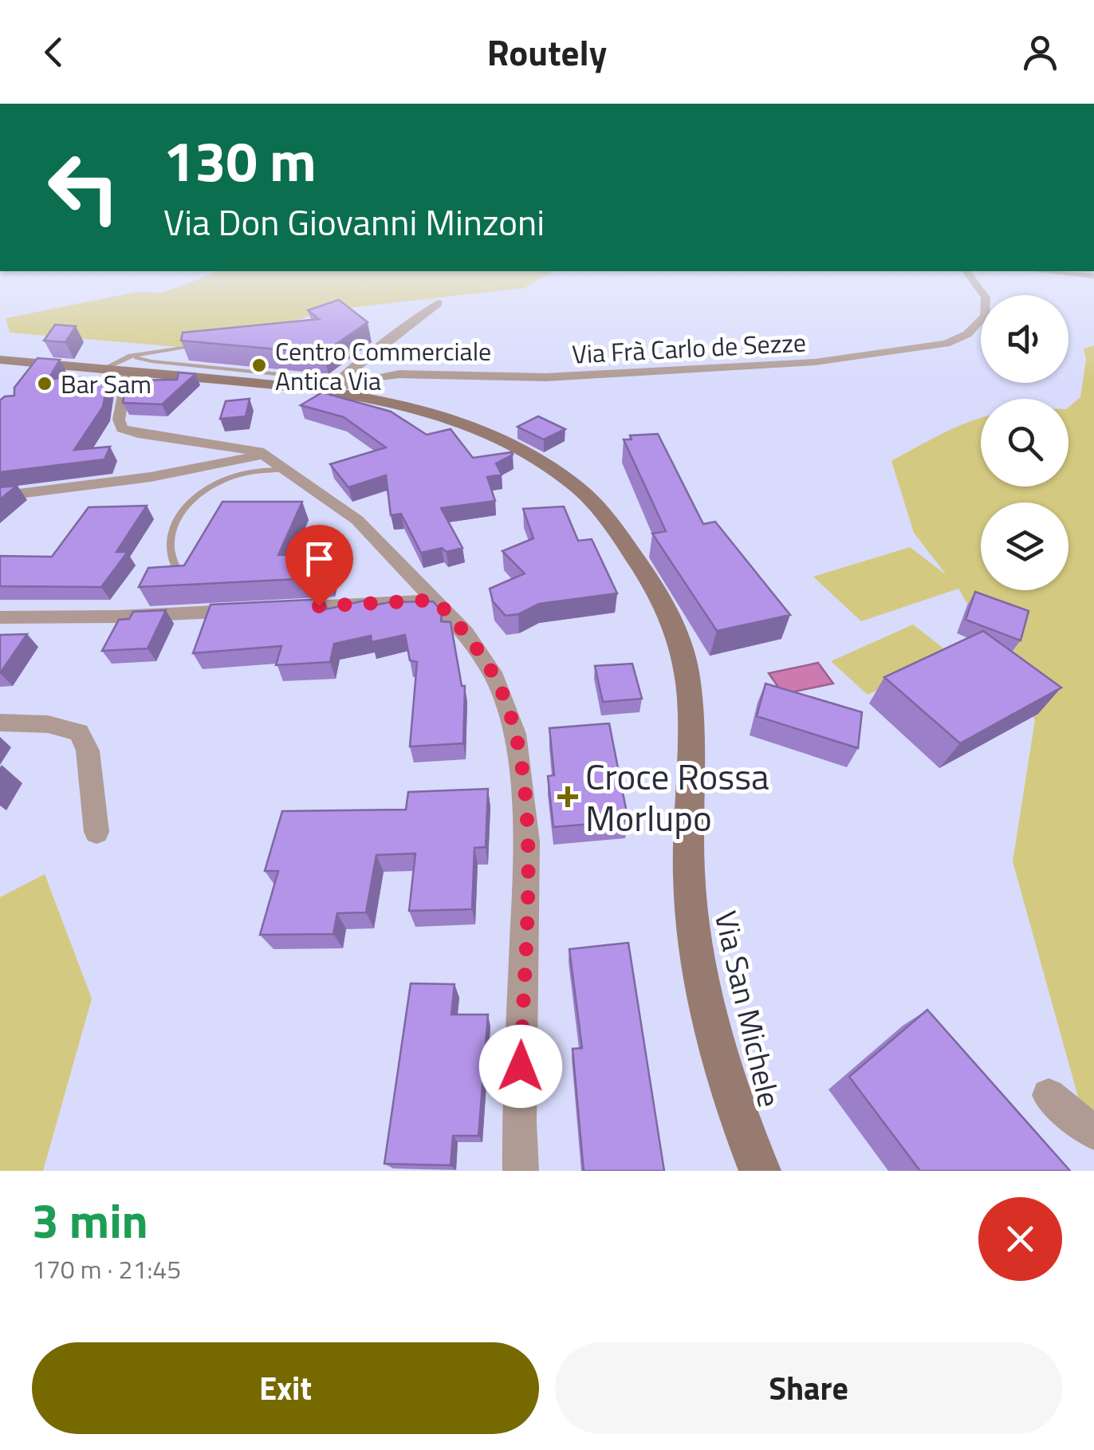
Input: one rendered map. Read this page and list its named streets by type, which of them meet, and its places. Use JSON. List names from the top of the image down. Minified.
{"streets":{"main road":["Via San Michele"],"street":["Via Frà Carlo de Sezze"]},"crossings":[["Via Frà Carlo de Sezze","Via San Michele"]],"places":{"other":["Centro Commerciale Antica Via","Bar Sam"],"health":["Croce Rossa Morlupo"]},"page":{"header":"Routely","turn":["130 m","Via Don Giovanni Minzoni"],"heading":["3 min","170 m · 21:45"],"buttons":["Exit","Share"]}}
